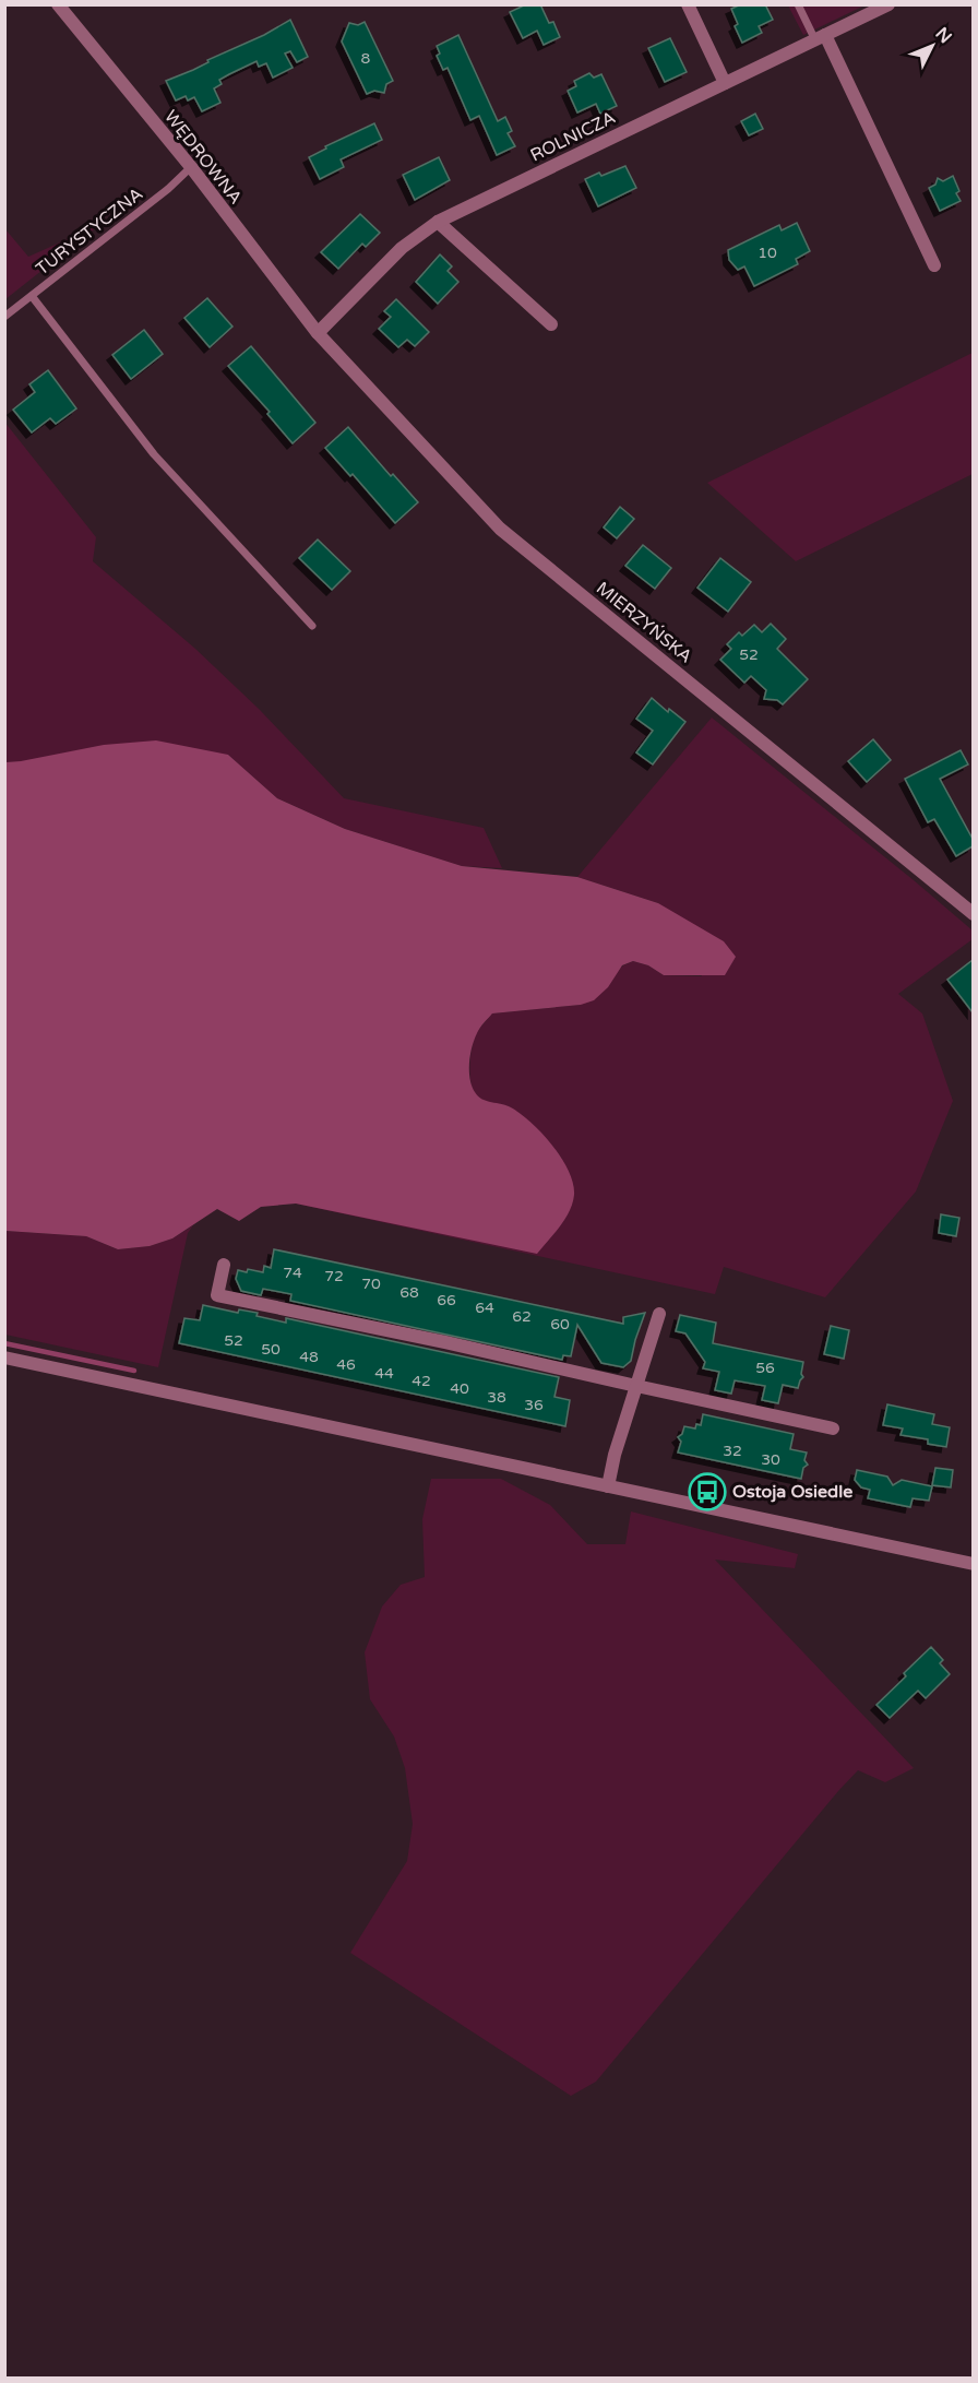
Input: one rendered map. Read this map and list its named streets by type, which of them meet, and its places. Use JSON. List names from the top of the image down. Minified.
{"streets":{"street":["ROLNICZA","WĘDROWNA","MIERZYŃSKA"],"lane":["TURYSTYCZNA"]},"crossings":[["ROLNICZA","WĘDROWNA"],["ROLNICZA","MIERZYŃSKA"],["WĘDROWNA","TURYSTYCZNA"],["WĘDROWNA","MIERZYŃSKA"]],"places":{"bus stop":["Ostoja Osiedle"]},"house_numbers":["8","10","52","74","72","70","68","66","64","62","60","52","50","48","46","56","44","42","40","38","36","32","30"],"north":"top right"}
